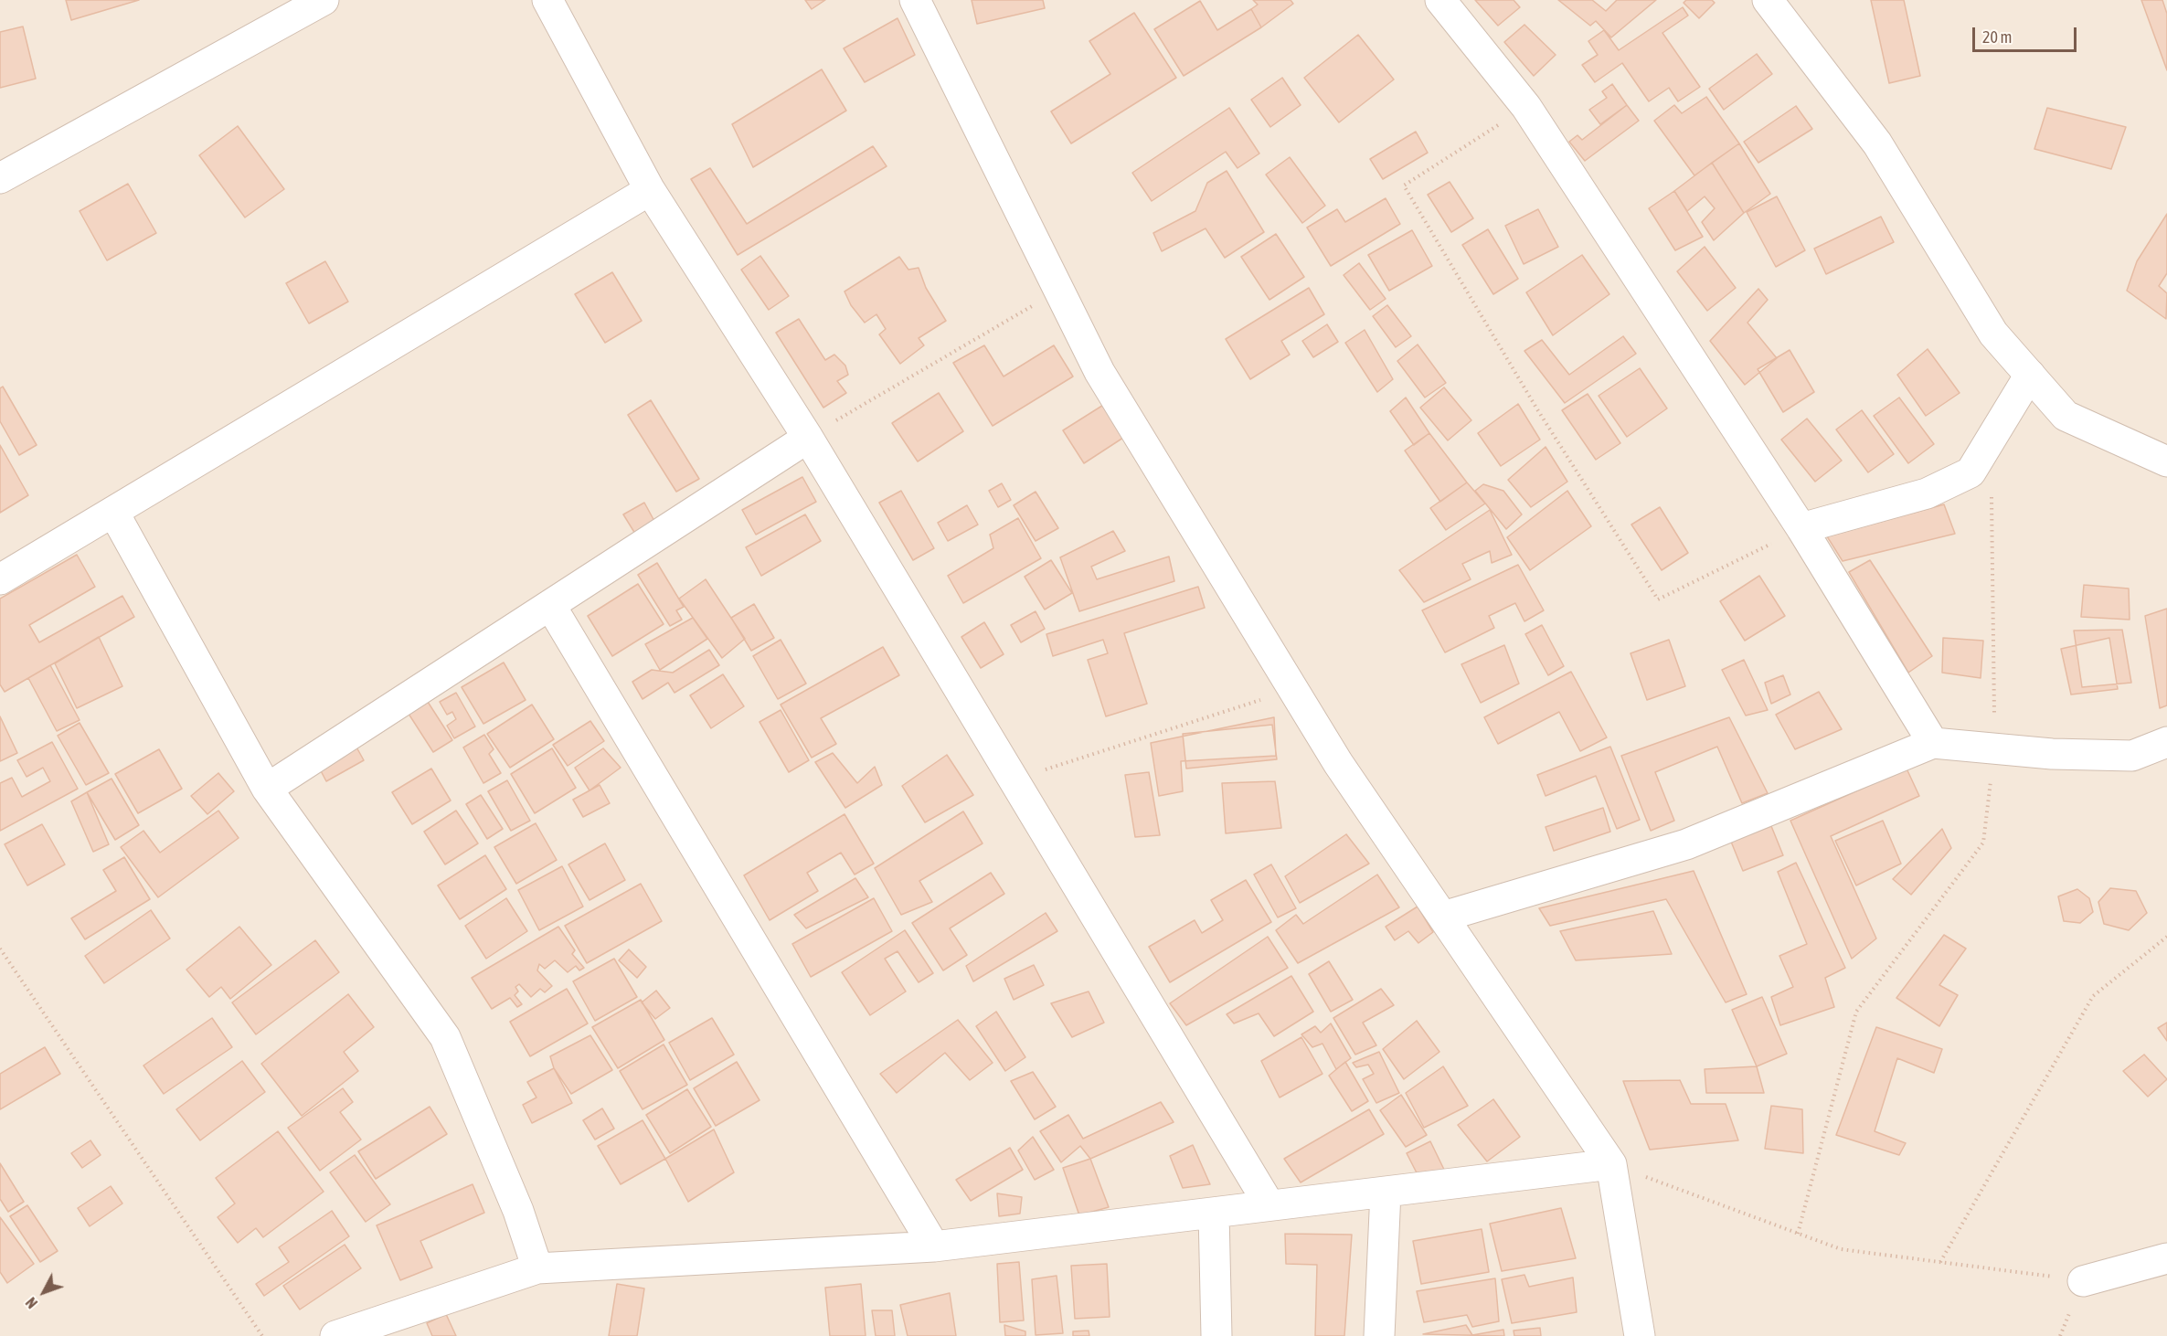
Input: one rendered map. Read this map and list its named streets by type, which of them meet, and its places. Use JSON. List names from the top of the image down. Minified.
{"scale_bar":"20 m","north":"bottom left"}
